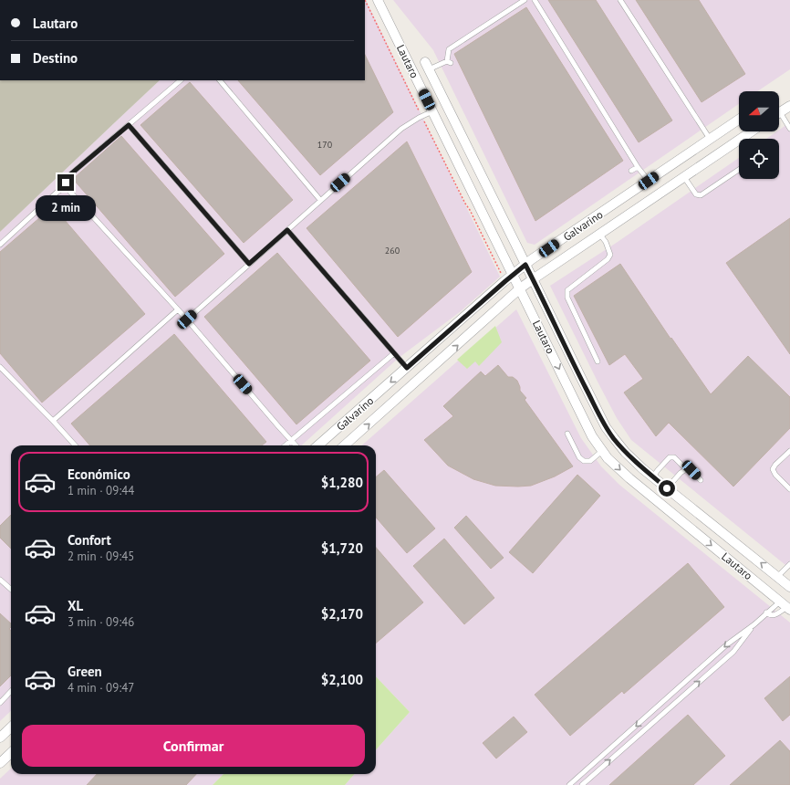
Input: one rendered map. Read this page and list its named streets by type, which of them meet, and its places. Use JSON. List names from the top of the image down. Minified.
{"streets":{"street":["Lautaro","Galvarino"]},"crossings":[["Lautaro","Galvarino"]],"house_numbers":["170","260"],"north":"left","page":{"banner":["Lautaro","Destino"],"bubble":"2 min","list":[{"name":"Económico","note":"1 min · 09:44","value":"$1,280"},{"name":"Confort","note":"2 min · 09:45","value":"$1,720"},{"name":"XL","note":"3 min · 09:46","value":"$2,170"},{"name":"Green","note":"4 min · 09:47","value":"$2,100"}],"buttons":"Confirmar"}}
